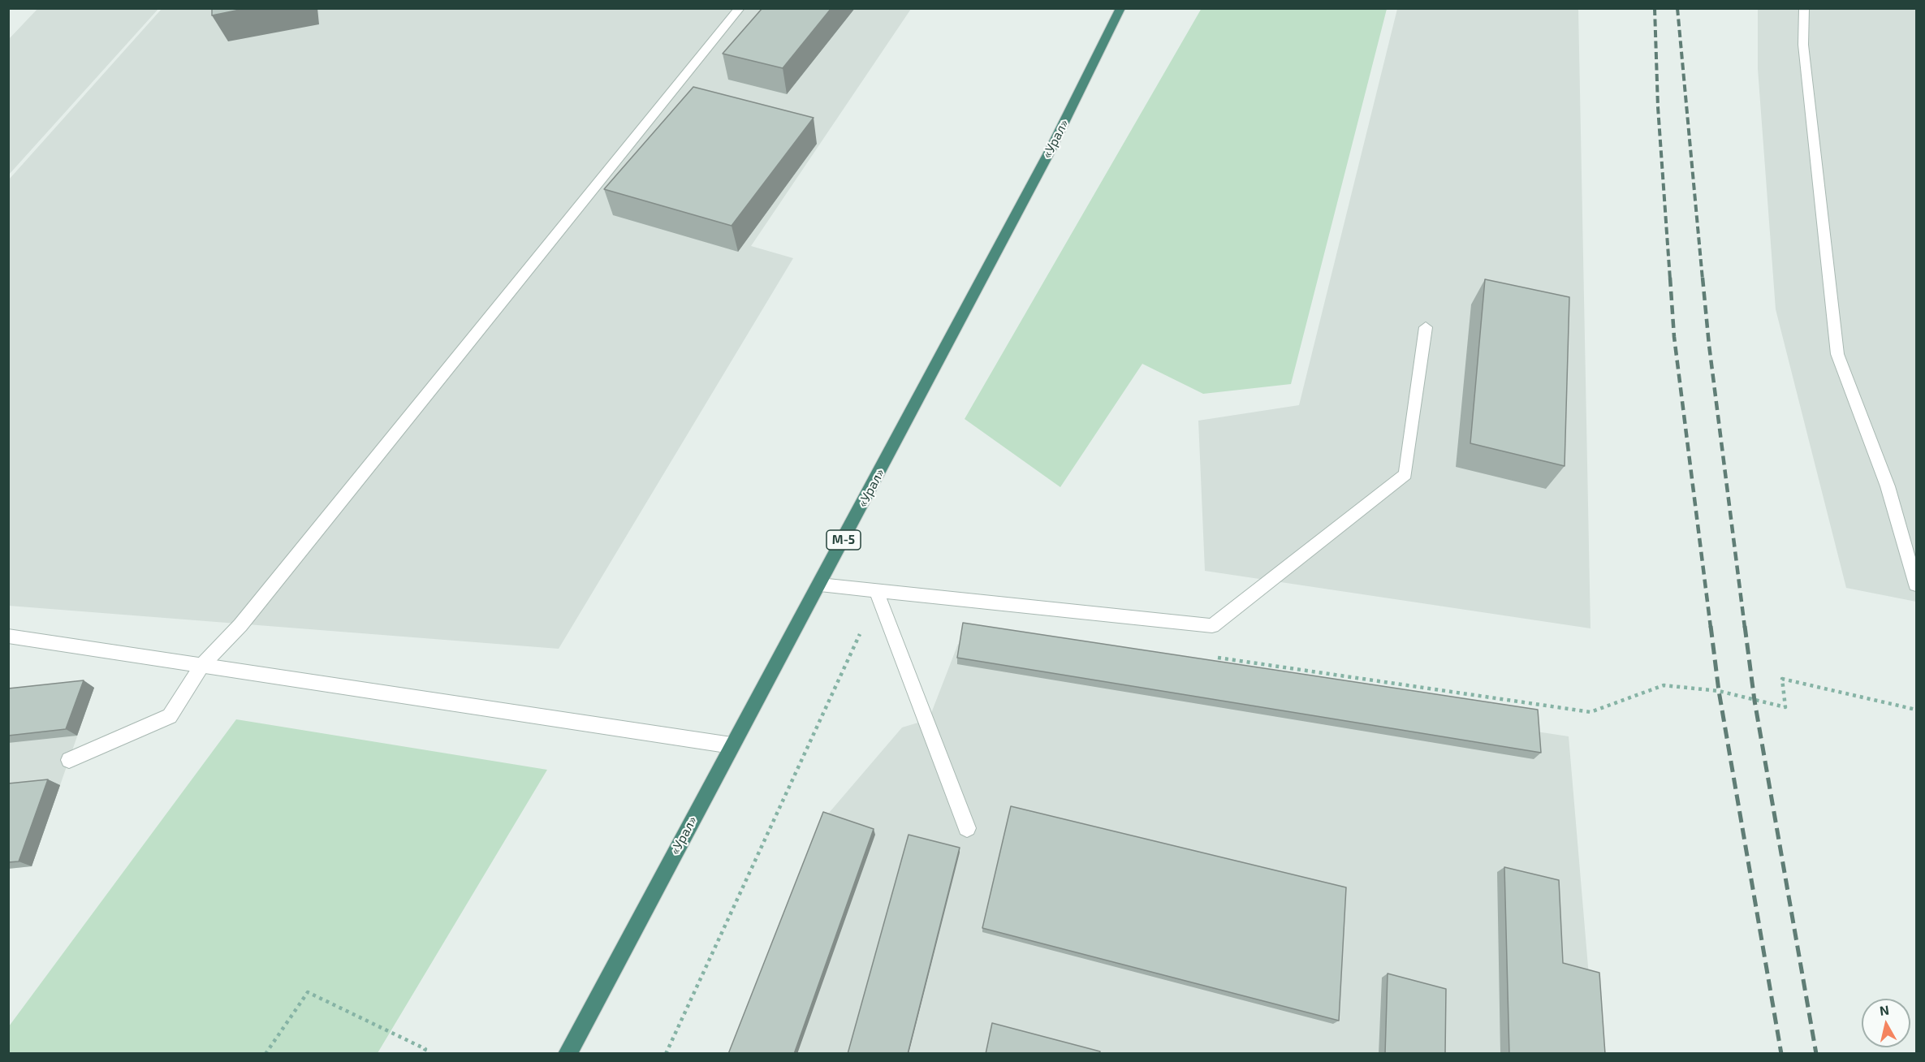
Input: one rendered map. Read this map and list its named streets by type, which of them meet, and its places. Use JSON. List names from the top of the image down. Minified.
{"streets":{"highway":["«Урал»","М-5"]},"north":"top"}
